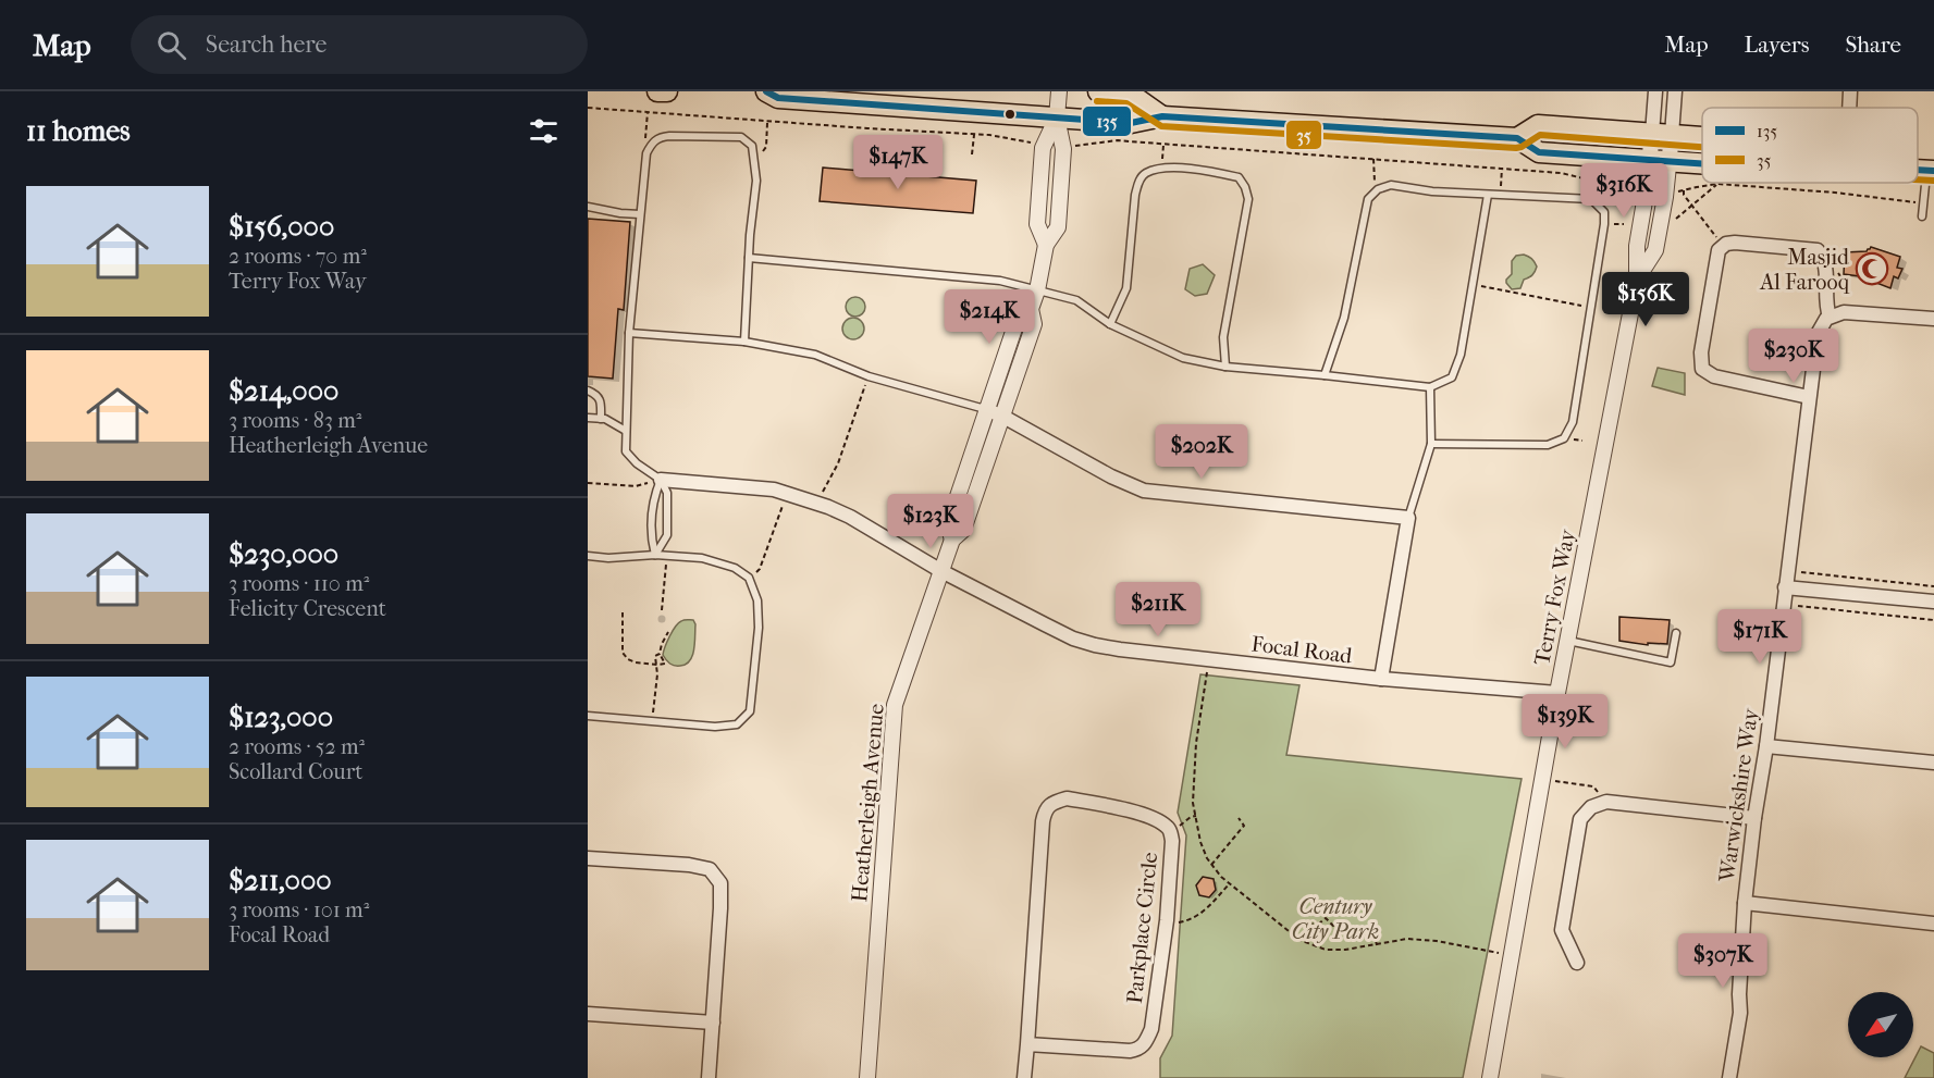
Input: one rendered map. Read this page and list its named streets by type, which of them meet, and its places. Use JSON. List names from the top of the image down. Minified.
{"streets":{"street":["Terry Fox Way","Focal Road","Warwickshire Way","Heatherleigh Avenue","Parkplace Circle"]},"crossings":[["Terry Fox Way","Focal Road"],["Focal Road","Heatherleigh Avenue"]],"parks":["Century City Park"],"places":{"mosque":["Masjid Al Farooq"]},"lines":["transit line 135","transit line 35"],"legend":["135","35"],"north":"bottom left","page":{"header":"Map","search":"Search here","nav":["Map","Layers","Share"],"heading":"11 homes","price":["$147K","$316K","$156K","$214K","$230K","$202K","$123K","$211K","$171K","$139K","$307K"],"list":[{"name":"$156,000","note":"2 rooms · 70 m² · Terry Fox Way"},{"name":"$214,000","note":"3 rooms · 83 m² · Heatherleigh Avenue"},{"name":"$230,000","note":"3 rooms · 110 m² · Felicity Crescent"},{"name":"$123,000","note":"2 rooms · 52 m² · Scollard Court"},{"name":"$211,000","note":"3 rooms · 101 m² · Focal Road"}]}}
